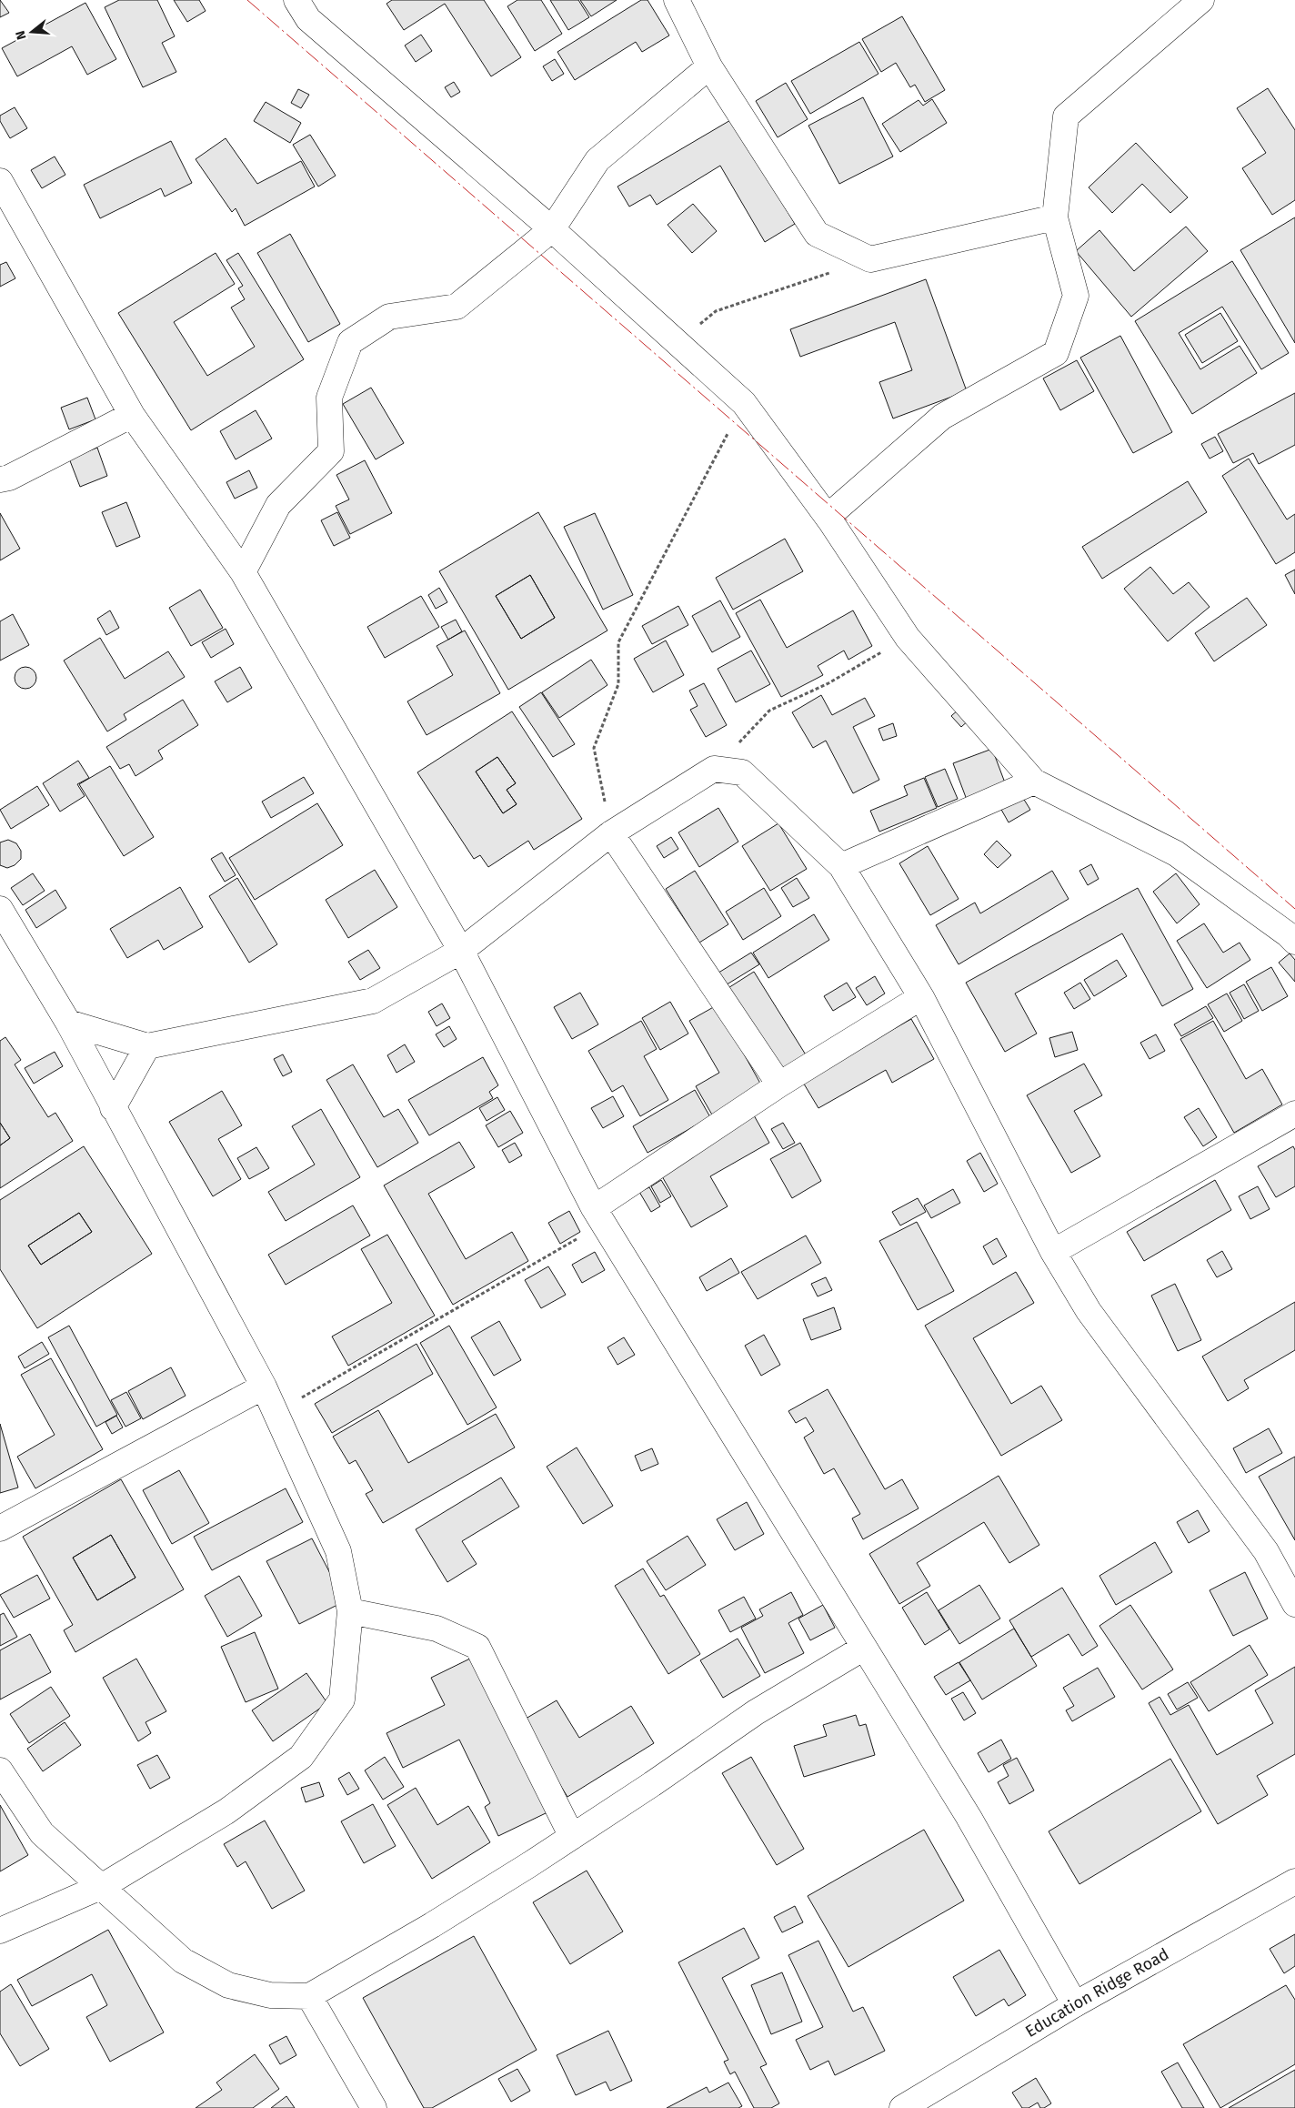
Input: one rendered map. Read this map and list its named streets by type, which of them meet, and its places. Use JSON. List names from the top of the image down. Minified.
{"streets":{"street":["Education Ridge Road"]},"north":"left"}
